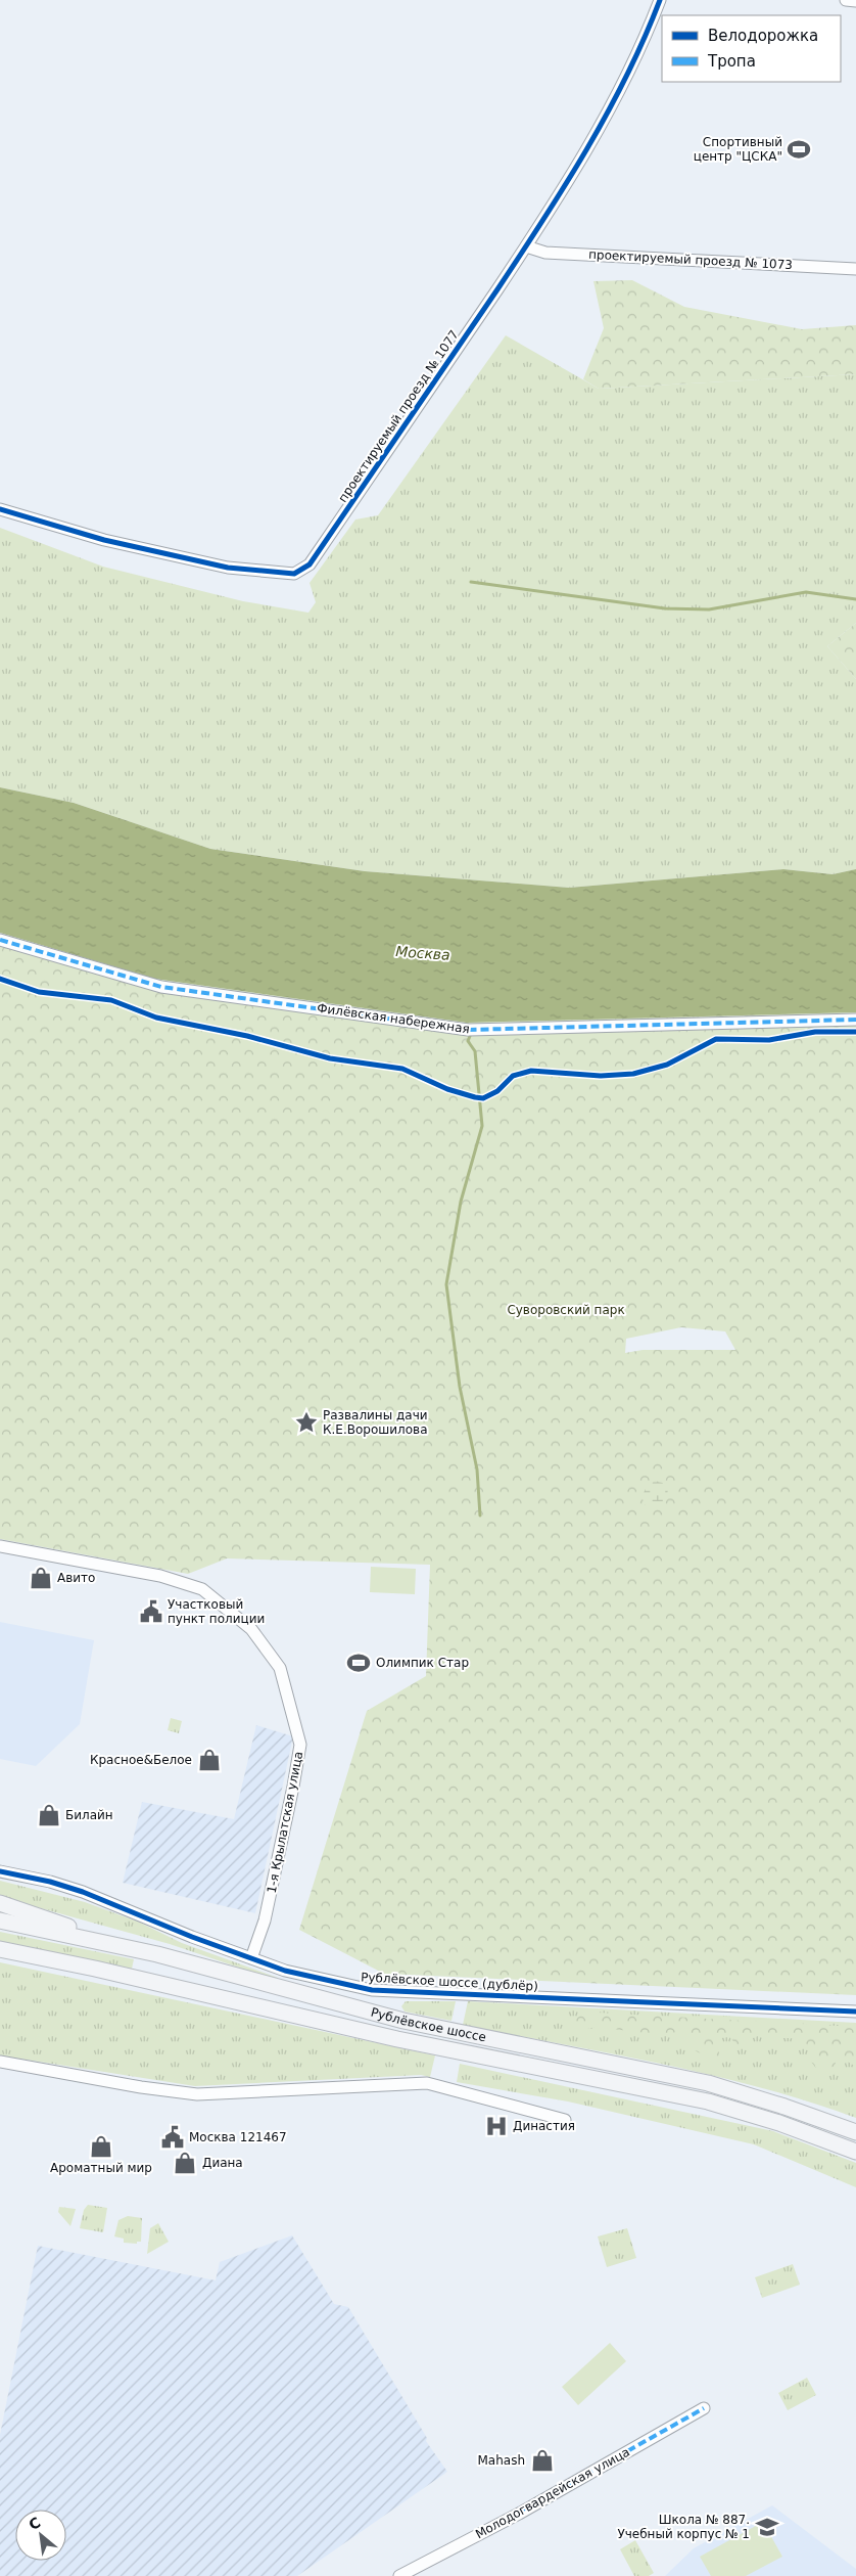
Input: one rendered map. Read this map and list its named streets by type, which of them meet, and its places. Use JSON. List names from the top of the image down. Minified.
{"streets":{"main road":["Рублёвское шоссе"],"street":["проектируемый проезд № 1073","проектируемый проезд № 1077","Филёвская набережная","1-я Крылатская улица","Рублёвское шоссе (дублёр)","Молодогвардейская улица"]},"crossings":[["проектируемый проезд № 1073","проектируемый проезд № 1077"],["1-я Крылатская улица","Рублёвское шоссе (дублёр)"]],"water":["Москва"],"parks":["Суворовский парк"],"places":{"sports":["Спортивный центр \"ЦСКА\"","Олимпик Стар"],"place":["Развалины дачи К.Е.Ворошилова"],"shop":["Авито","Красное&Белое","Билайн","Ароматный мир","Диана","Mahash"],"public building":["Участковый пункт полиции","Москва 121467"],"hospital":["Династия"],"school or university":["Школа № 887. Учебный корпус № 1"]},"legend":["Велодорожка","Тропа"],"north":"top left"}
